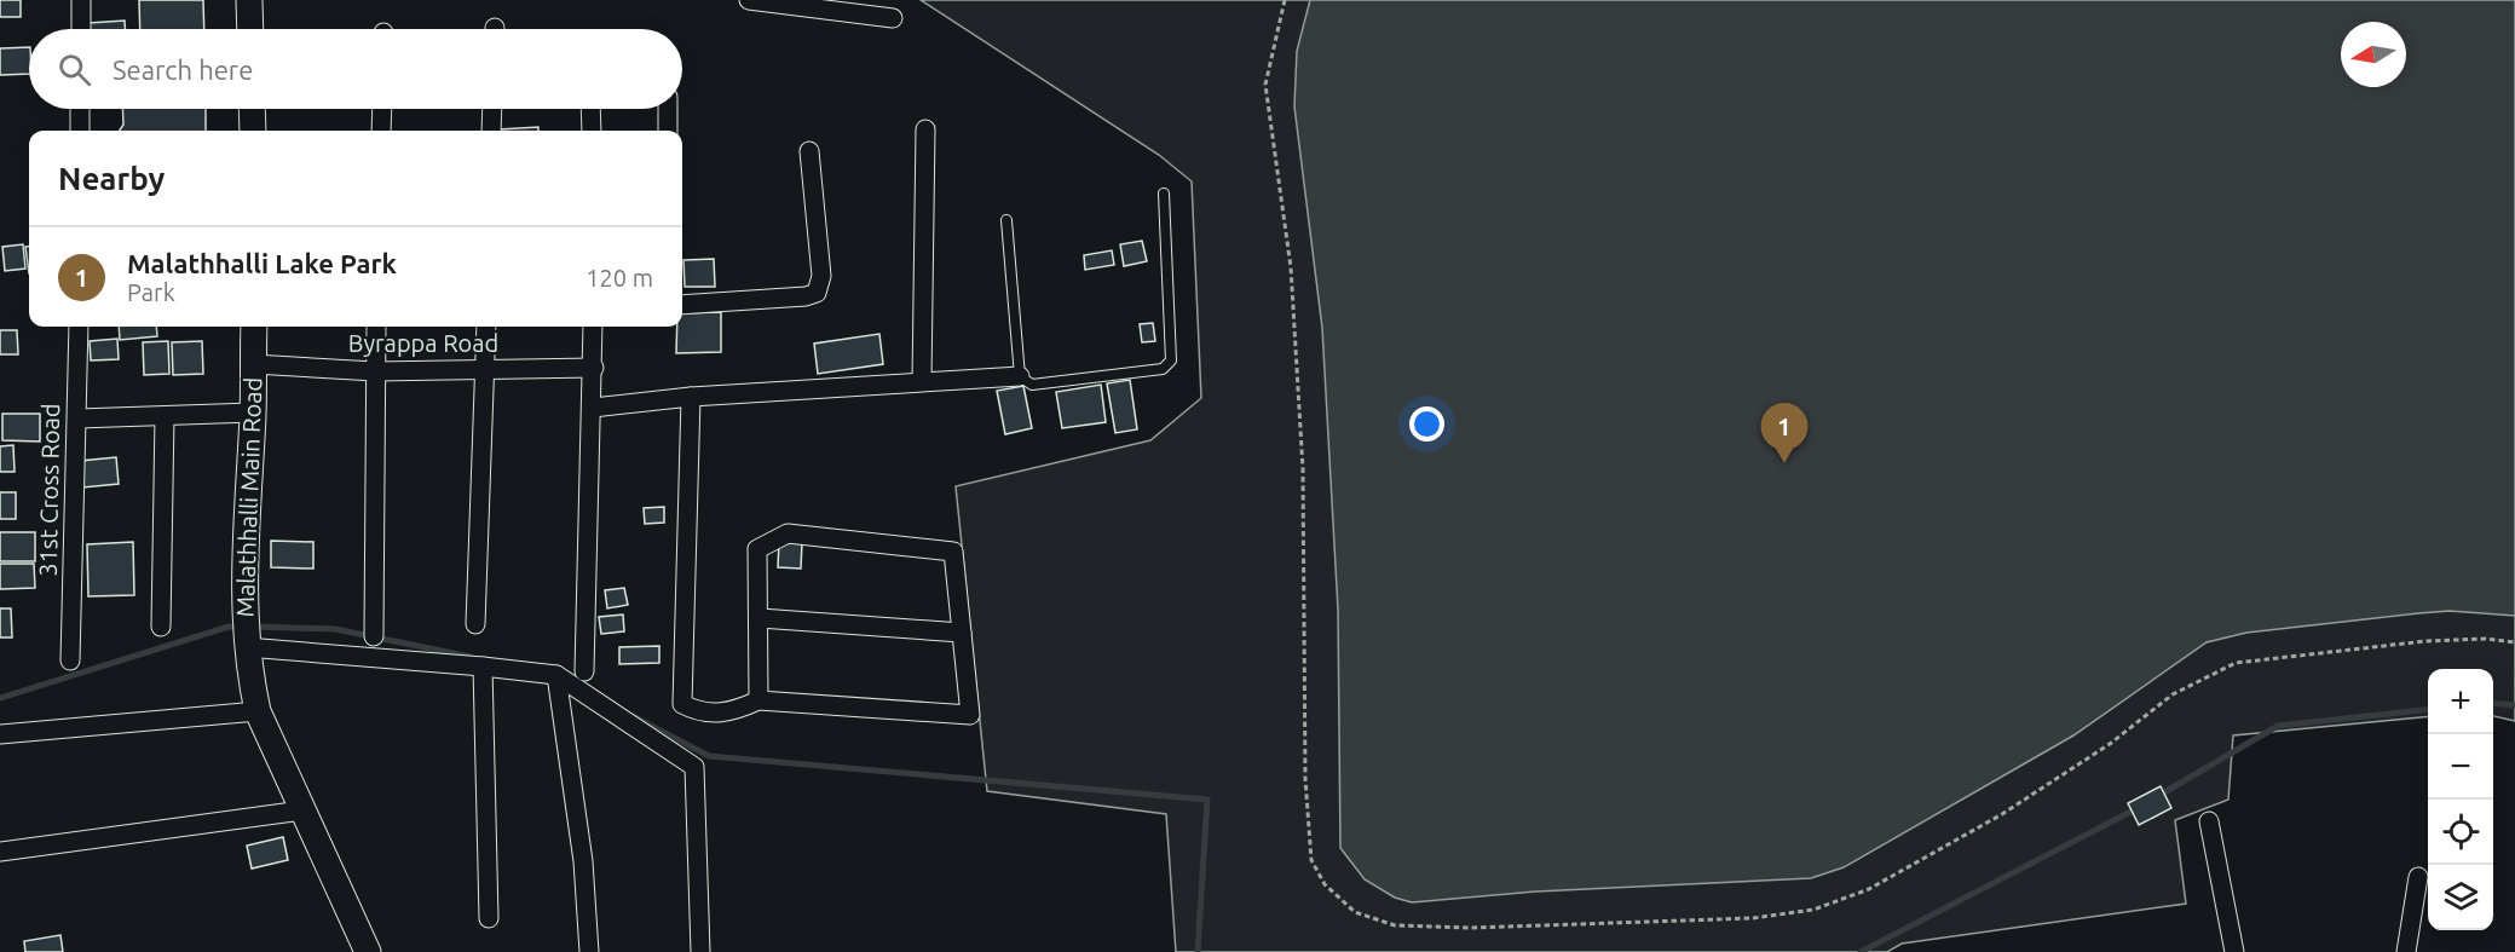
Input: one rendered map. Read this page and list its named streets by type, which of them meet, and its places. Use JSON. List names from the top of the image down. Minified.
{"streets":{"main road":["Malathhalli Main Road"],"street":["Byrappa Road","31st Cross Road"]},"crossings":[["Byrappa Road","Malathhalli Main Road"]],"north":"left","page":{"search":"Search here","heading":"Nearby","list":[{"mark":"1","name":"Malathhalli Lake Park","note":"Park","value":"120 m"}],"pins":"1","map_buttons":["+","−"]}}
